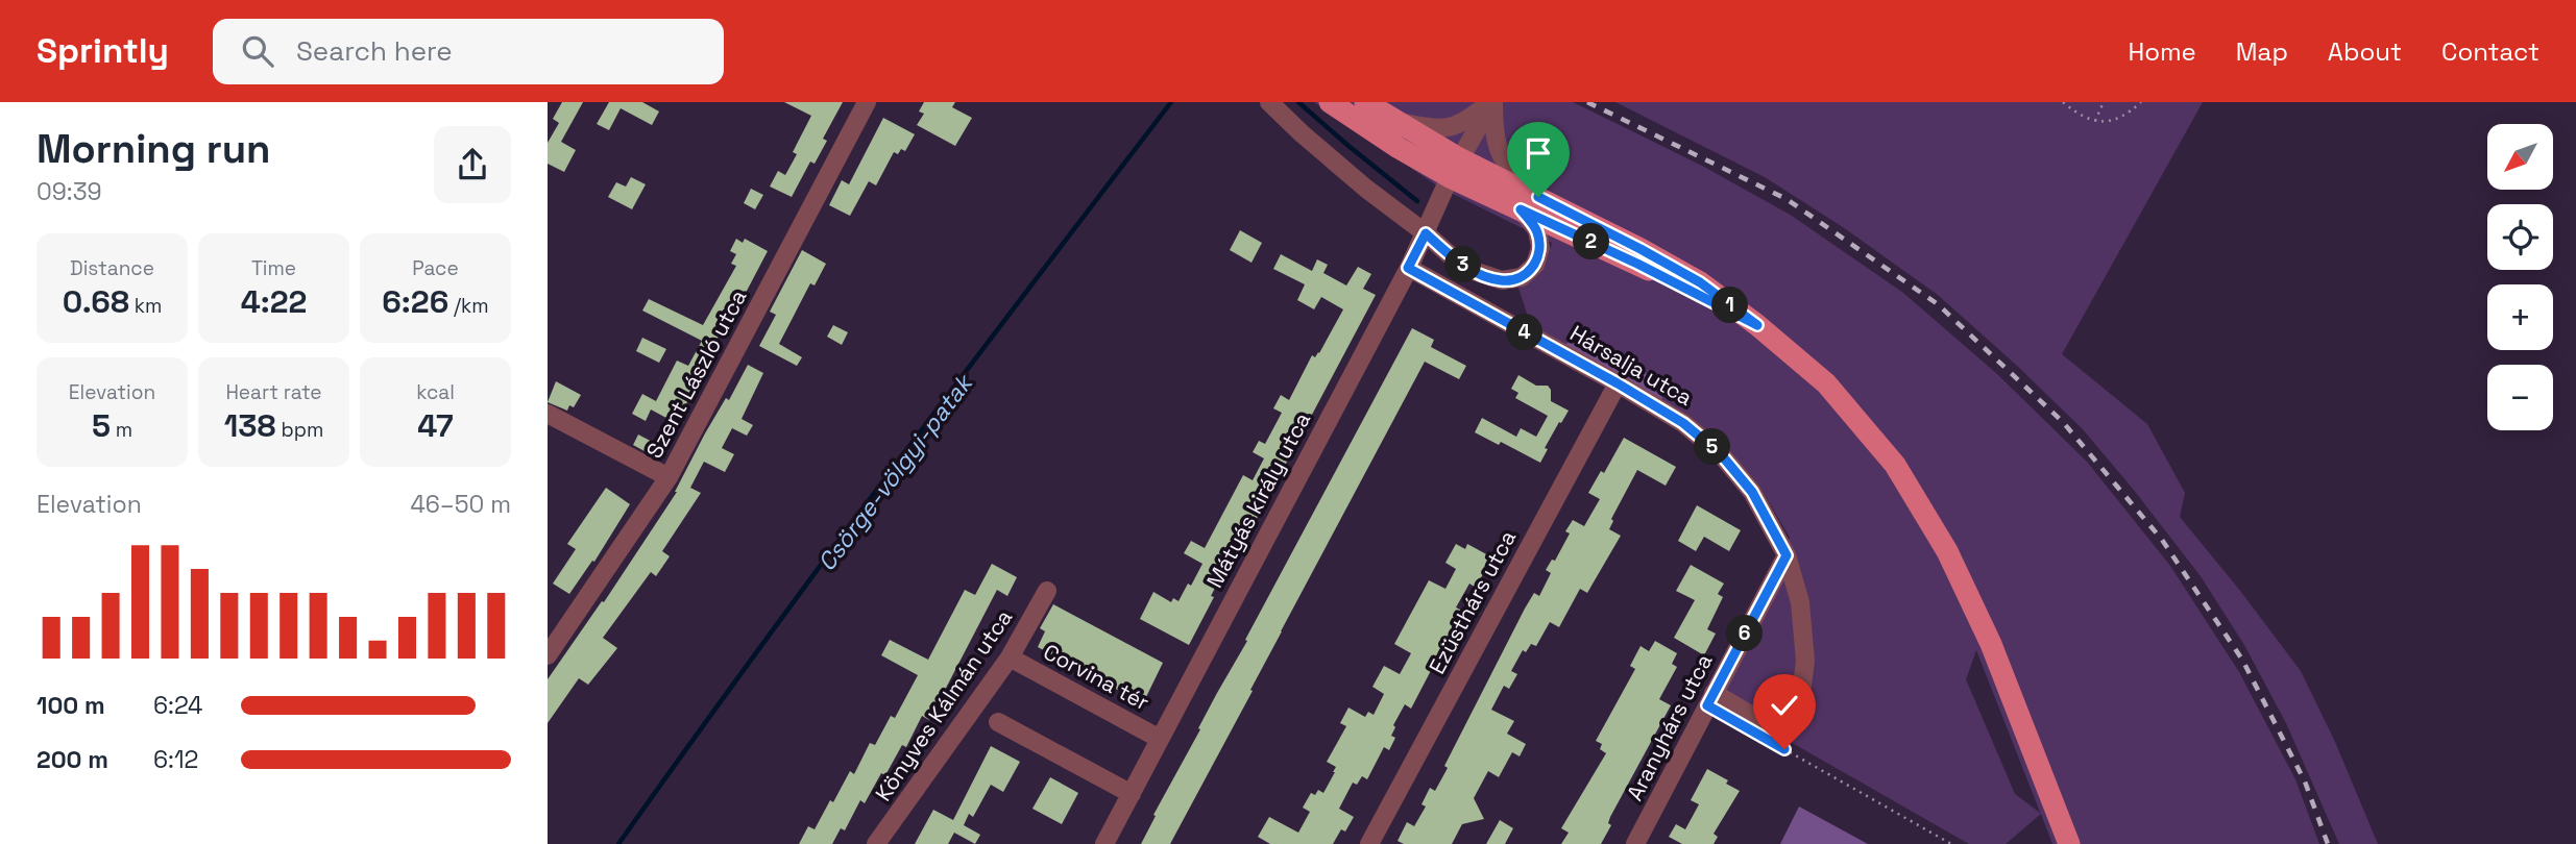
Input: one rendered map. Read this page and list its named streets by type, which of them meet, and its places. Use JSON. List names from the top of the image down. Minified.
{"streets":{"street":["Hársalja utca","Szent László utca","Mátyás király utca","Ezüsthárs utca","Corvina tér","Könyves Kálmán utca","Aranyhárs utca"]},"crossings":[["Hársalja utca","Mátyás király utca"],["Hársalja utca","Ezüsthárs utca"],["Hársalja utca","Aranyhárs utca"],["Mátyás király utca","Corvina tér"],["Corvina tér","Könyves Kálmán utca"]],"water":["Csörge-völgyi-patak"],"north":"bottom left","page":{"header":"Sprintly","search":"Search here","nav":["Home","Map","About","Contact"],"heading":["Morning run","09:39"],"map_buttons":["+","−"],"pins":["2","3","1","4","5","6"],"stats":[["Distance","0.68 km"],["Time","4:22"],["Pace","6:26 /km"],["Elevation","5 m"],["Heart rate","138 bpm"],["kcal","47"]],"chart":["Elevation","46–50 m"],"list":[{"name":"100 m","note":"6:24"},{"name":"200 m","note":"6:12"}]}}
